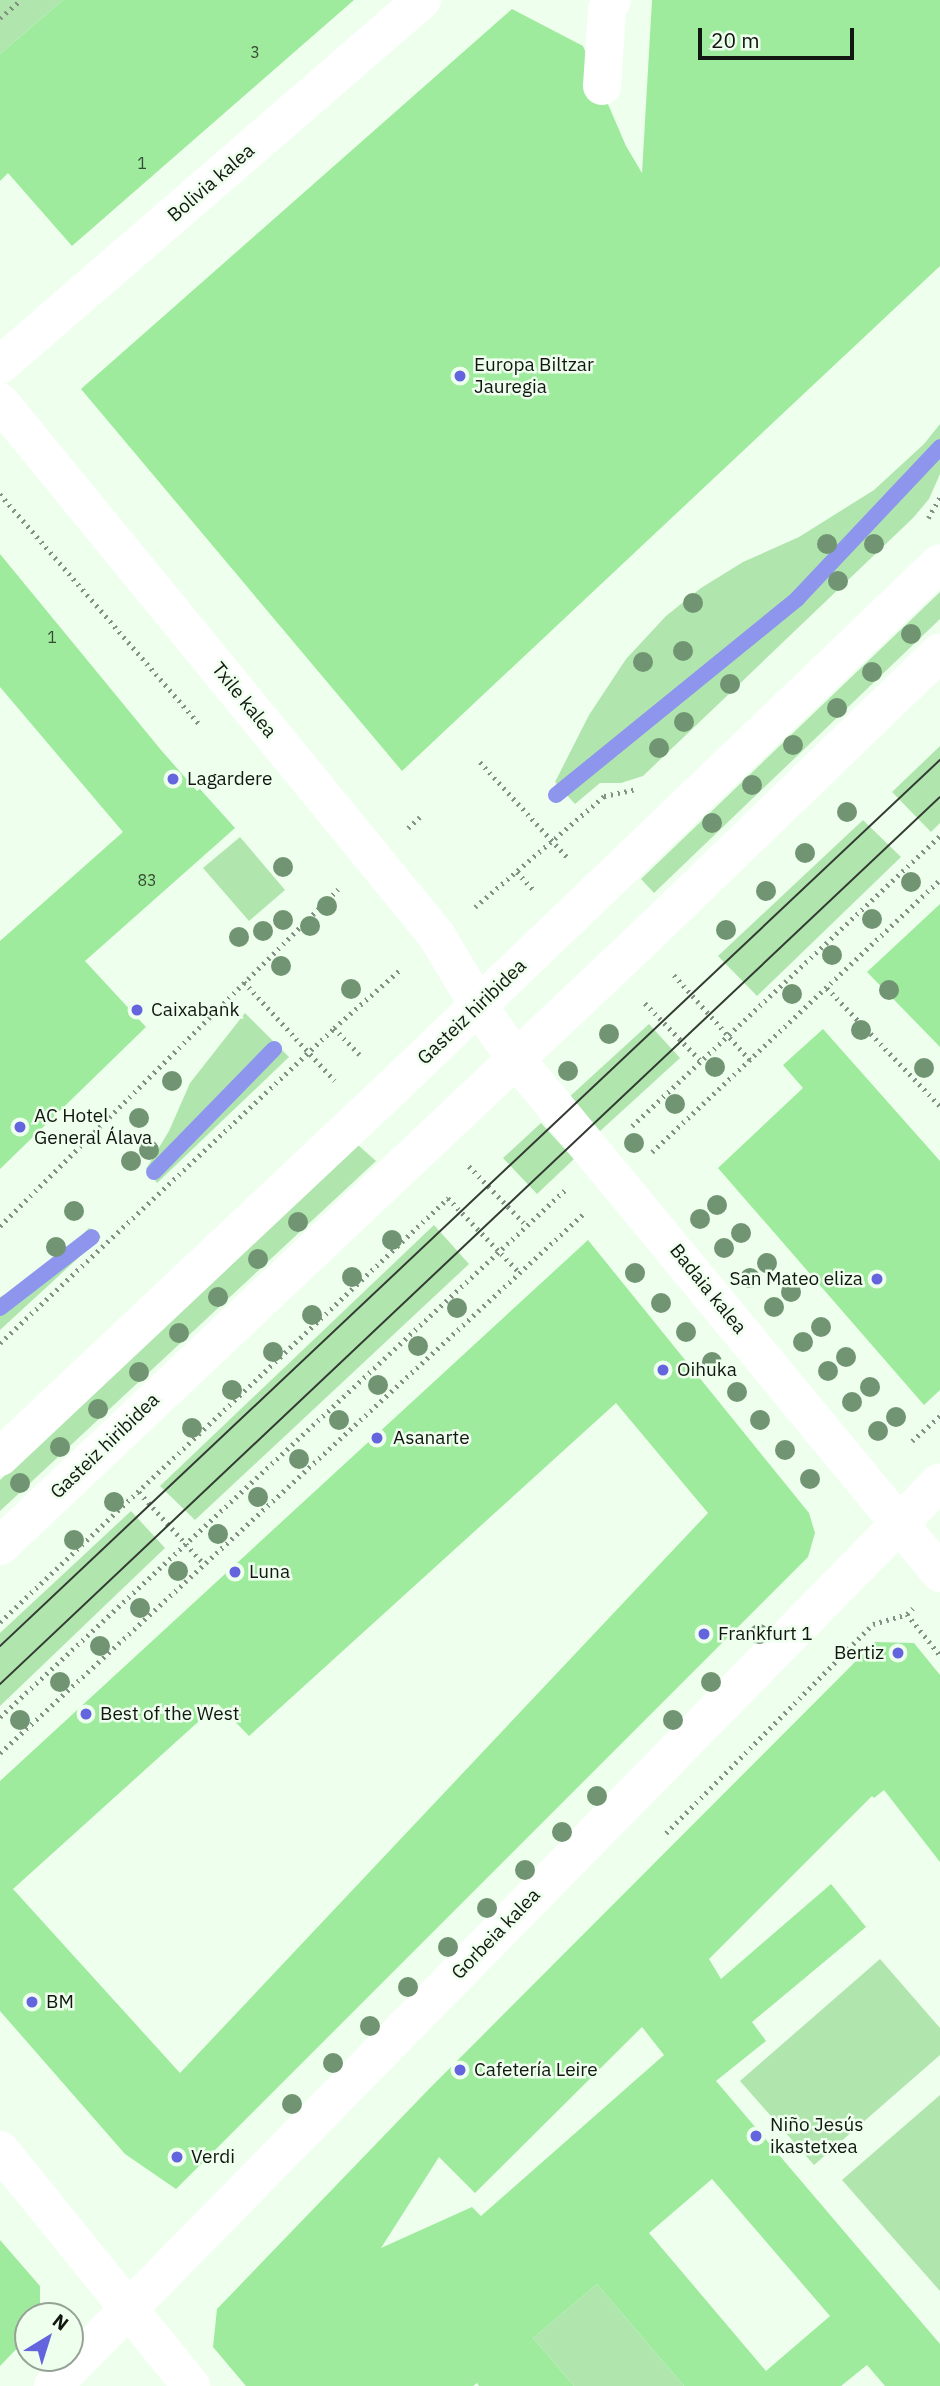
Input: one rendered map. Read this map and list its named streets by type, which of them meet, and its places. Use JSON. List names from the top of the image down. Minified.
{"streets":{"street":["Bolivia kalea","Txile kalea","Gasteiz hiribidea","Badaia kalea","Gorbeia kalea"]},"crossings":[["Txile kalea","Gasteiz hiribidea"],["Txile kalea","Badaia kalea"],["Gasteiz hiribidea","Badaia kalea"],["Badaia kalea","Gorbeia kalea"]],"places":["Europa Biltzar Jauregia","Lagardere","Caixabank","AC Hotel General Álava","San Mateo eliza","Oihuka","Asanarte","Luna","Frankfurt 1","Bertiz","Best of the West","BM","Cafetería Leire","Niño Jesús ikastetxea","Verdi"],"house_numbers":["3","1","1","83"],"scale_bar":"20 m","north":"top right"}
